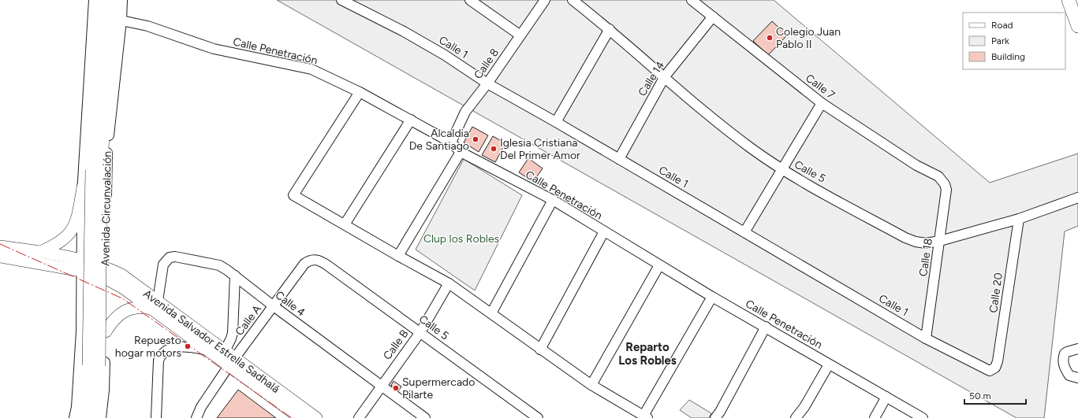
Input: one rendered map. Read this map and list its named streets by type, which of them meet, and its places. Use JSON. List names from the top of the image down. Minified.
{"streets":{"main road":["Avenida Circunvalación","Avenida Salvador Estrella Sadhalá"],"street":["Calle 1","Calle Penetración","Calle 8","Calle 14","Calle 7","Calle 5","Calle 18","Calle 20","Calle 4","Calle A","Calle B"]},"crossings":[["Calle 1","Calle 8"],["Calle 1","Calle 14"],["Calle 1","Calle 18"],["Calle 1","Calle 20"],["Calle Penetración","Calle 8"],["Calle Penetración","Avenida Circunvalación"],["Calle 14","Calle 7"],["Calle 14","Calle 5"],["Calle 7","Calle 18"],["Calle 5","Calle 18"],["Calle 5","Calle 20"],["Calle 5","Calle A"],["Calle 5","Calle B"],["Avenida Circunvalación","Avenida Salvador Estrella Sadhalá"],["Calle 4","Calle A"],["Calle 4","Avenida Salvador Estrella Sadhalá"],["Calle 4","Calle B"],["Calle A","Avenida Salvador Estrella Sadhalá"]],"districts":["Reparto Los Robles"],"parks":["Clup los Robles"],"places":["Colegio Juan Pablo II","Alcaldia De Santiago","Iglesia Cristiana Del Primer Amor","Repuesto hogar motors","Supermercado Pilarte"],"legend":["Road","Park","Building"],"scale_bar":"50 m"}
